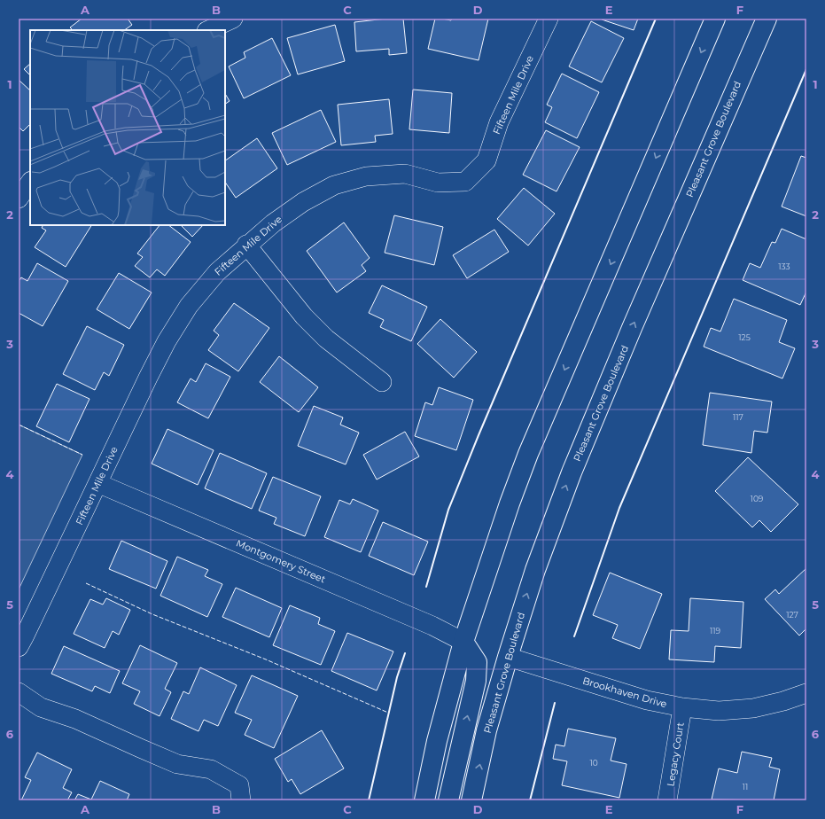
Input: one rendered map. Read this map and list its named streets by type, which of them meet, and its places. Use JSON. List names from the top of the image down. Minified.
{"streets":{"main road":["Pleasant Grove Boulevard"],"street":["Fifteen Mile Drive","Montgomery Street","Brookhaven Drive","Legacy Court"]},"crossings":[["Fifteen Mile Drive","Montgomery Street"],["Pleasant Grove Boulevard","Brookhaven Drive"],["Brookhaven Drive","Legacy Court"]],"house_numbers":["133","125","117","109","127","119","10","11"],"grid":{"columns":["A","B","C","D","E","F"],"rows":["1","2","3","4","5","6"]}}
